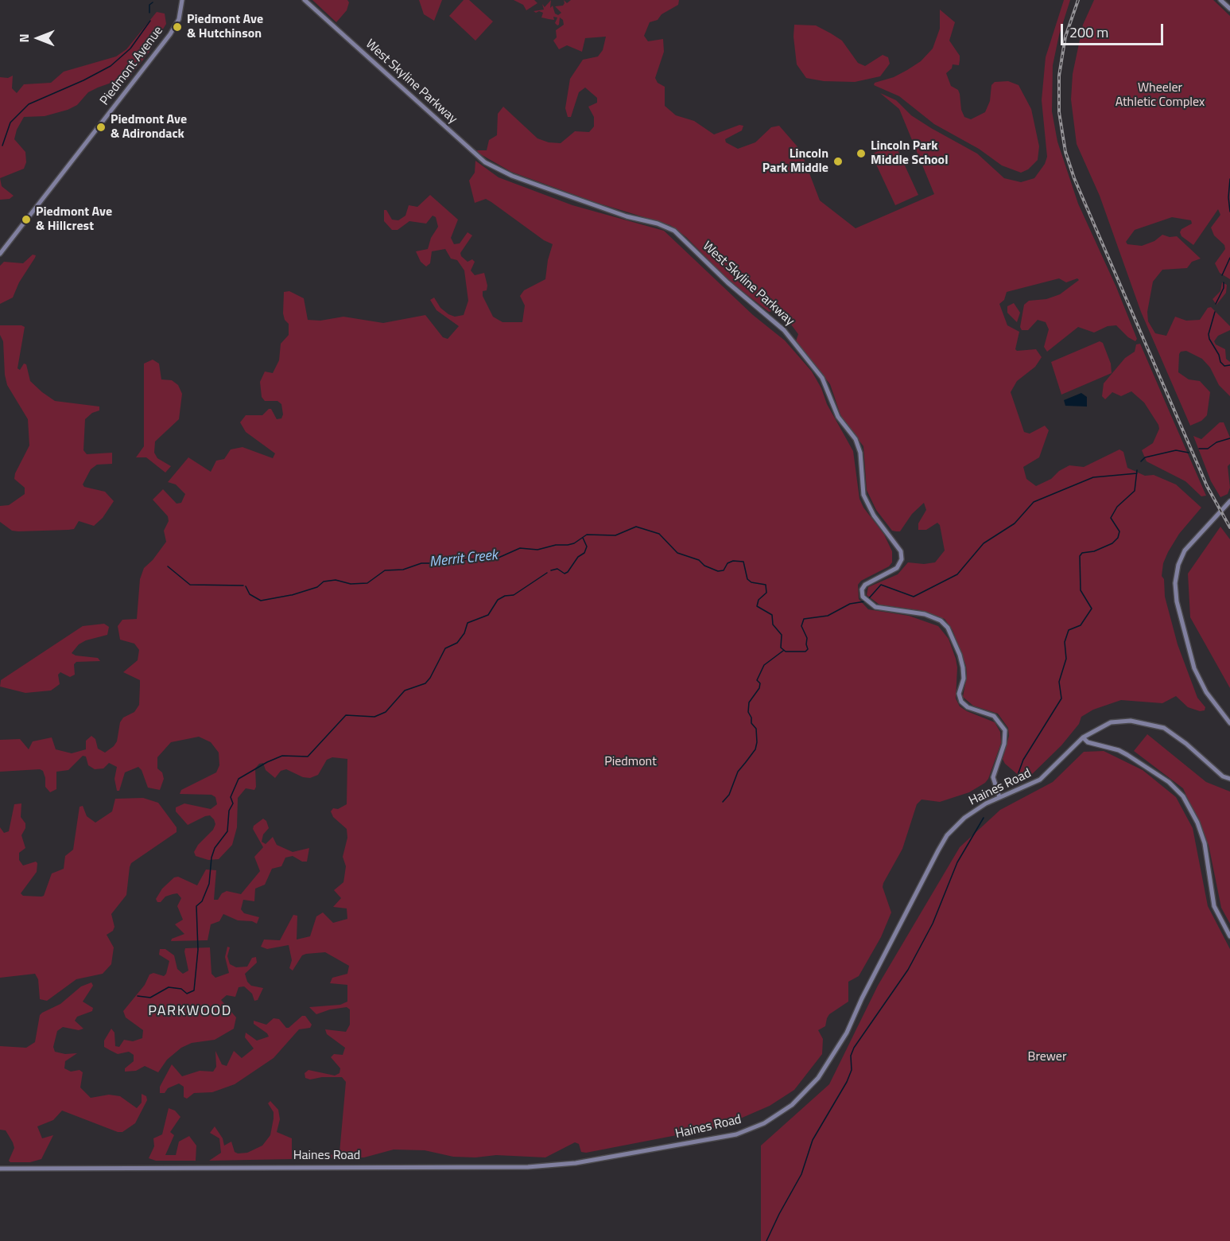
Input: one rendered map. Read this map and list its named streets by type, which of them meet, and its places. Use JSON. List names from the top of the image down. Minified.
{"streets":{"main road":["Piedmont Avenue","West Skyline Parkway","Haines Road"]},"crossings":[["West Skyline Parkway","Haines Road"]],"districts":["PARKWOOD"],"water":["Merrit Creek"],"parks":["Wheeler Athletic Complex","Piedmont","Brewer"],"places":["Piedmont Ave & Hutchinson","Piedmont Ave & Adirondack","Lincoln Park Middle School","Lincoln Park Middle","Piedmont Ave & Hillcrest"],"scale_bar":"200 m","north":"left"}
